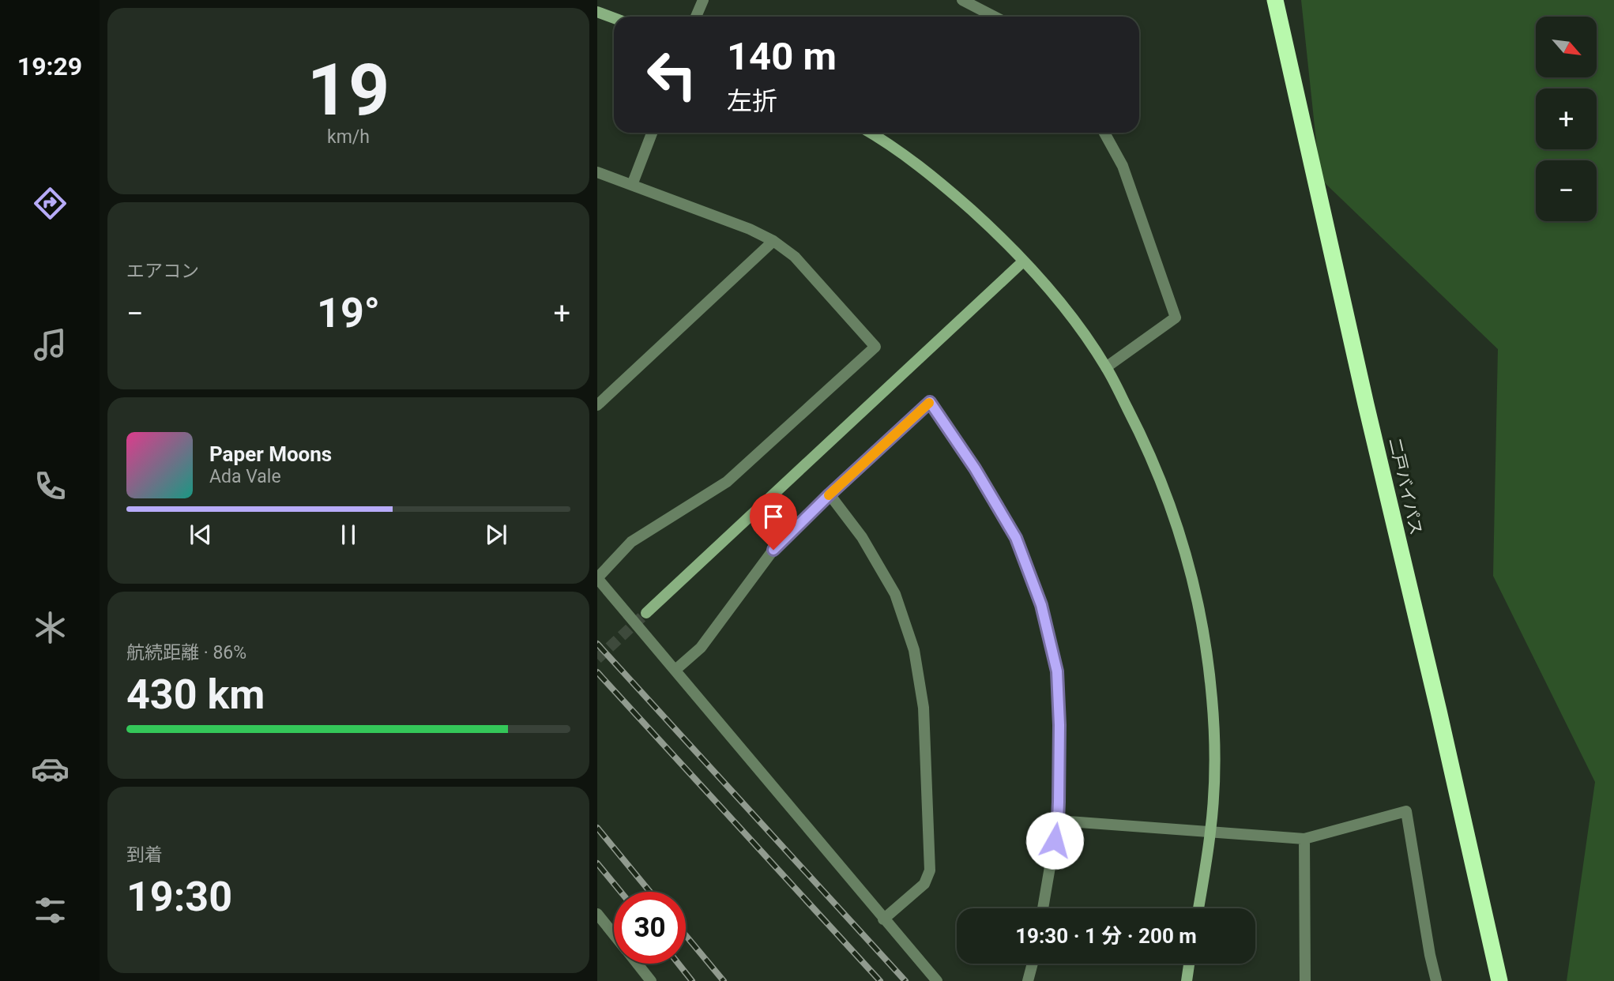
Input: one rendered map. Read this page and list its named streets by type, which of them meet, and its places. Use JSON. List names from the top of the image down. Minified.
{"streets":{"highway":["二戸バイパス"]},"north":"bottom right","page":{"tabs":"19:29","tile":[["19","km/h"],"エアコン",["航続距離 · 86%","430 km"],["到着","19:30"]],"map_buttons":["+","−"],"turn":["140 m","左折"],"heat":["−","19°","+"],"song":["Paper Moons","Ada Vale"],"limit":"30","trip":"19:30 · 1 分 · 200 m"}}
